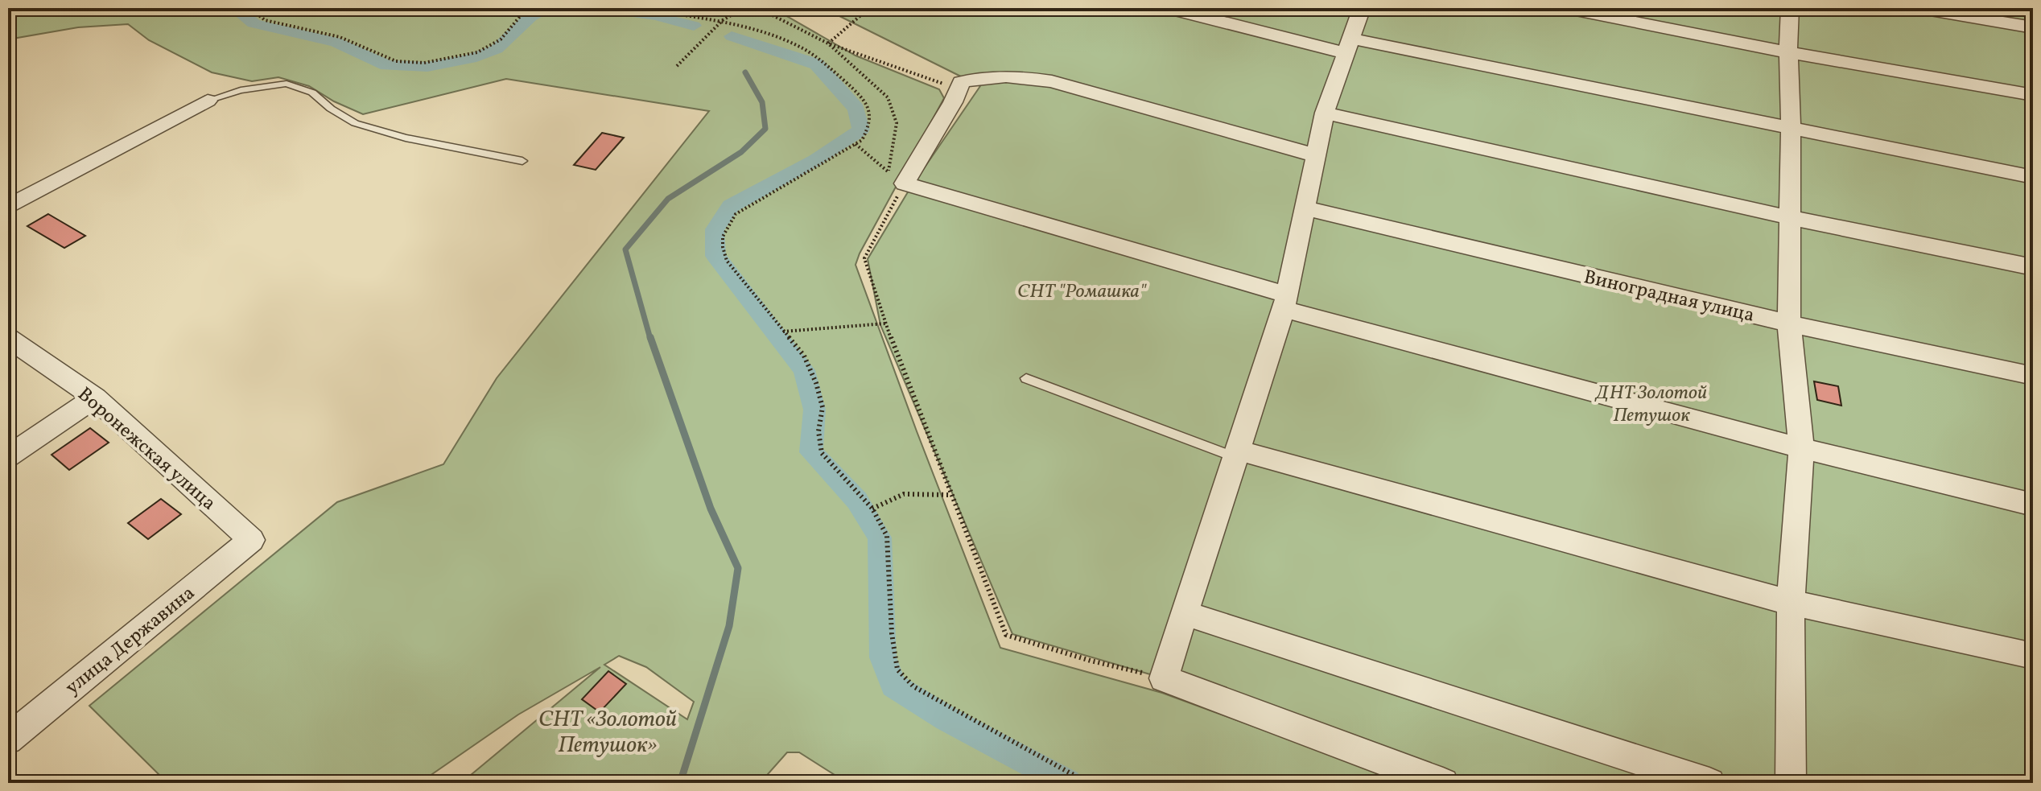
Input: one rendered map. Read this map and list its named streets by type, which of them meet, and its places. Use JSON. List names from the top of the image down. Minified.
{"streets":{"street":["Виноградная улица","Воронежская улица","улица Державина"]},"crossings":[["Воронежская улица","улица Державина"]],"parks":["СНТ \"Ромашка\"","ДНТ Золотой Петушок","СНТ «Золотой Петушок»"]}
